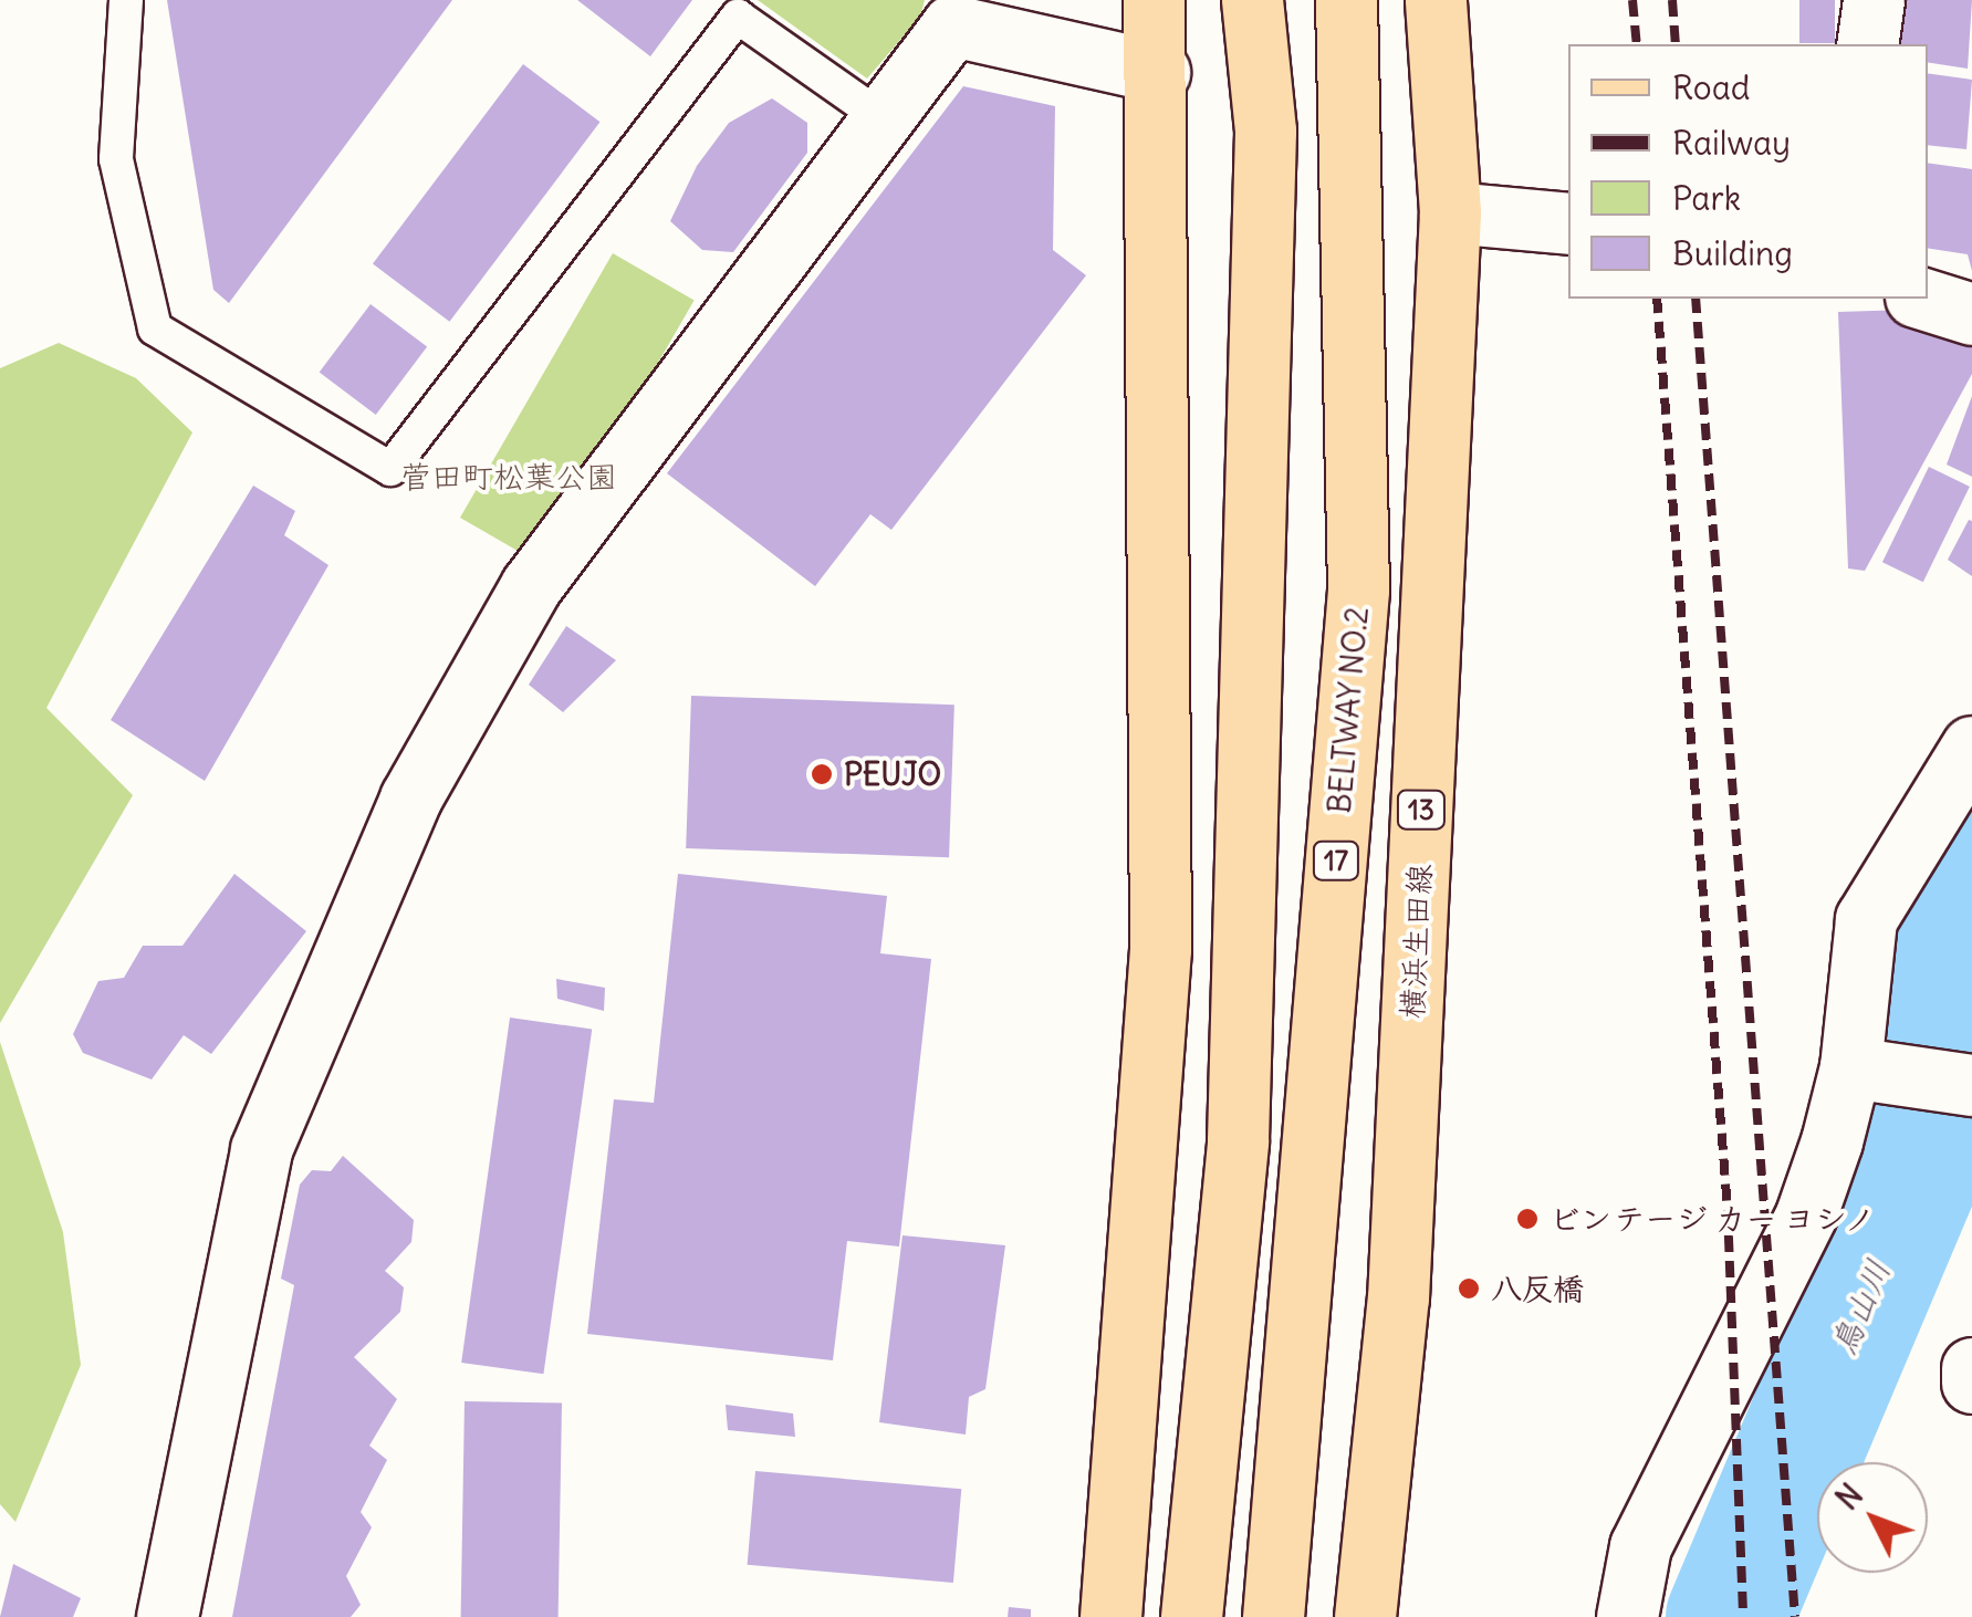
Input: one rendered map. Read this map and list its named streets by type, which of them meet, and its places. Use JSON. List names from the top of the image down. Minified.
{"streets":{"main road":["BELTWAY NO.2","13","17","横浜生田線"]},"water":["鳥山川"],"parks":["菅田町松葉公園"],"places":["PEUJO","ビンテージ カー ヨシノ","八反橋"],"legend":["Road","Railway","Park","Building"],"north":"top left"}
